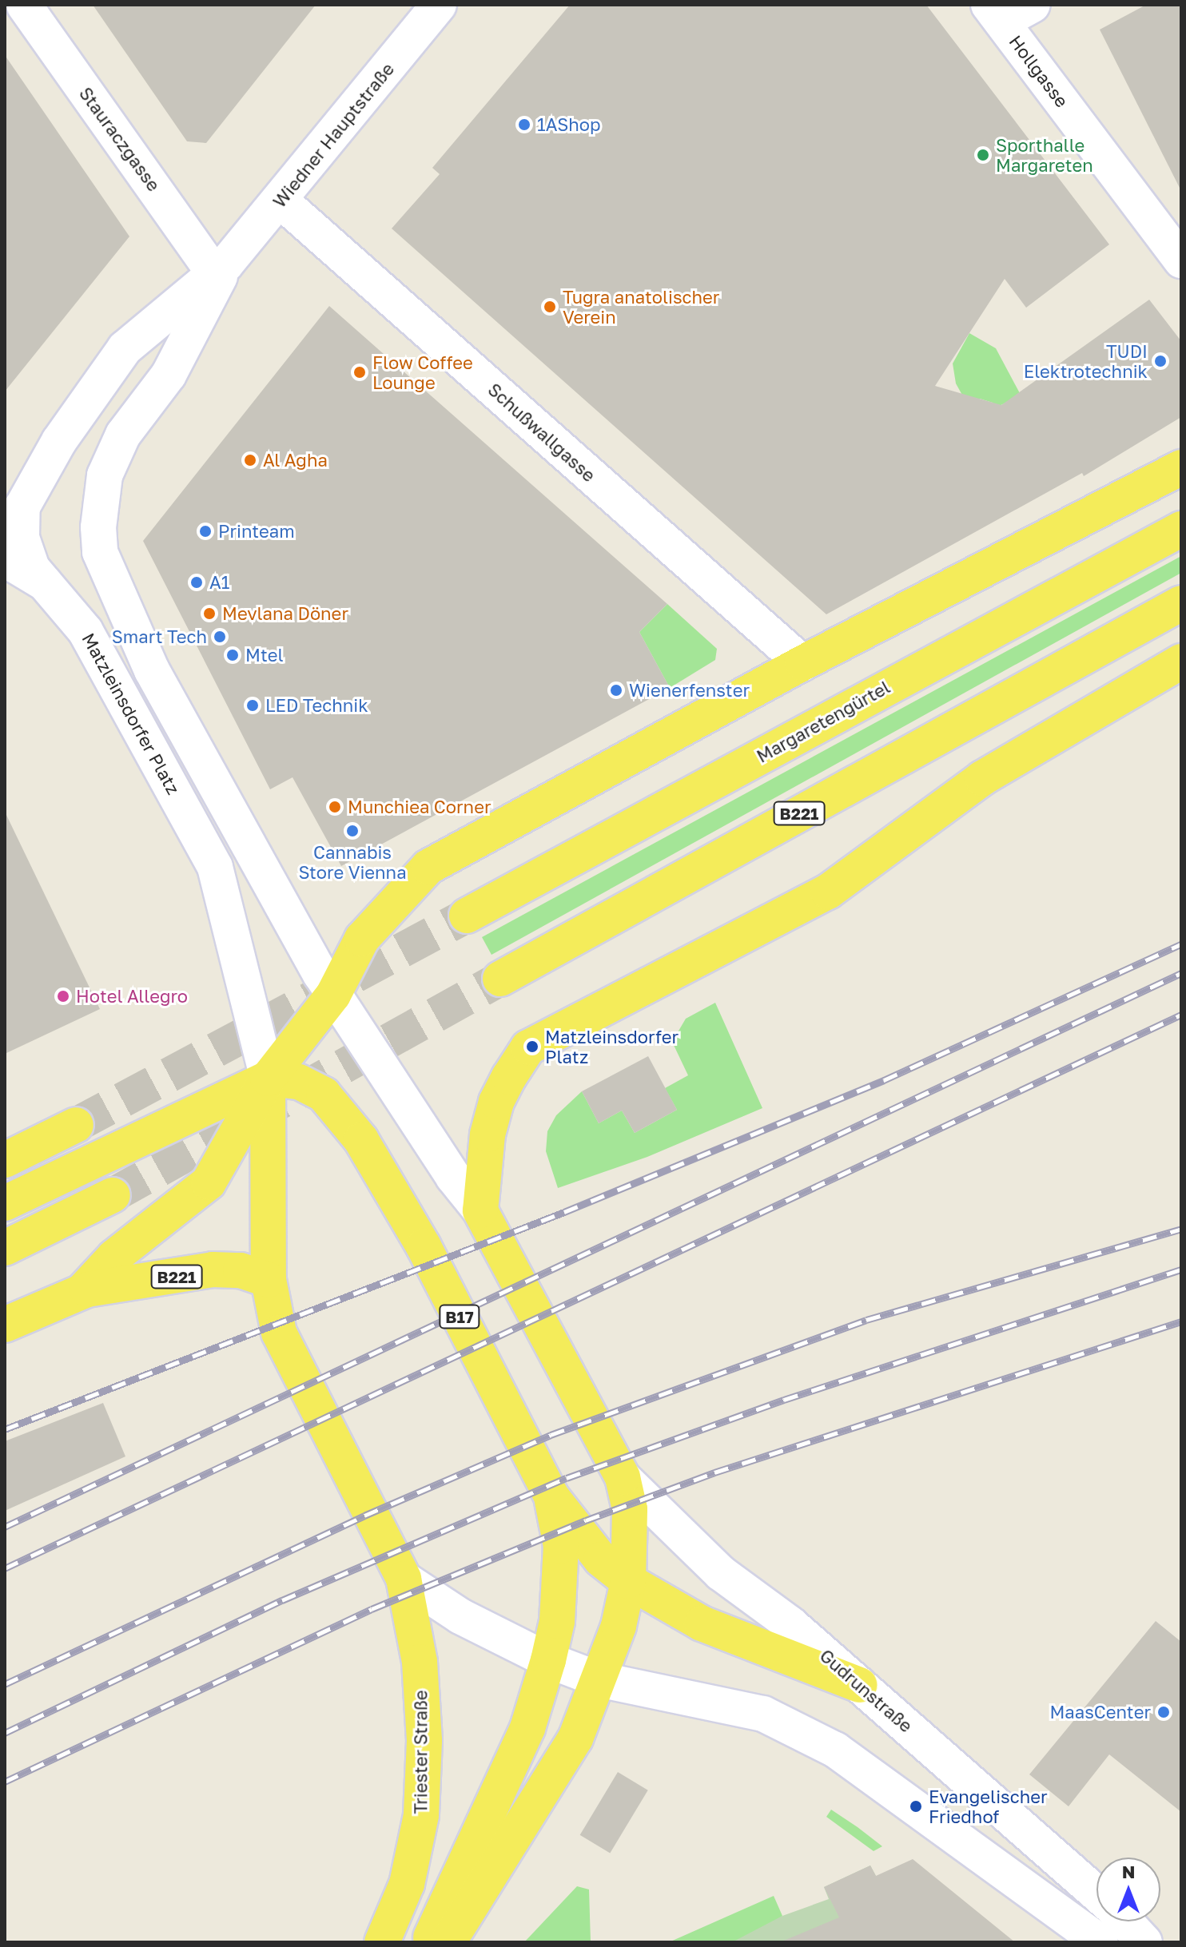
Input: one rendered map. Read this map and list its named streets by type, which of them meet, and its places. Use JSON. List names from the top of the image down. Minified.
{"streets":{"main road":["Hollgasse","Wiedner Hauptstraße","Stauraczgasse","Schußwallgasse","Matzleinsdorfer Platz","Margaretengürtel","B221","B17","Gudrunstraße","Triester Straße"]},"crossings":[["Wiedner Hauptstraße","Stauraczgasse"],["Wiedner Hauptstraße","Schußwallgasse"],["Wiedner Hauptstraße","Matzleinsdorfer Platz"],["Matzleinsdorfer Platz","B221"],["Matzleinsdorfer Platz","B17"],["Matzleinsdorfer Platz","Triester Straße"]],"places":["1AShop","Sporthalle Margareten","Tugra anatolischer Verein","TUDI Elektrotechnik","Flow Coffee Lounge","Al Agha","Printeam","A1","Mevlana Döner","Smart Tech","Mtel","Wienerfenster","LED Technik","Munchiea Corner","Cannabis Store Vienna","Hotel Allegro","Matzleinsdorfer Platz","MaasCenter","Evangelischer Friedhof"],"north":"top"}
